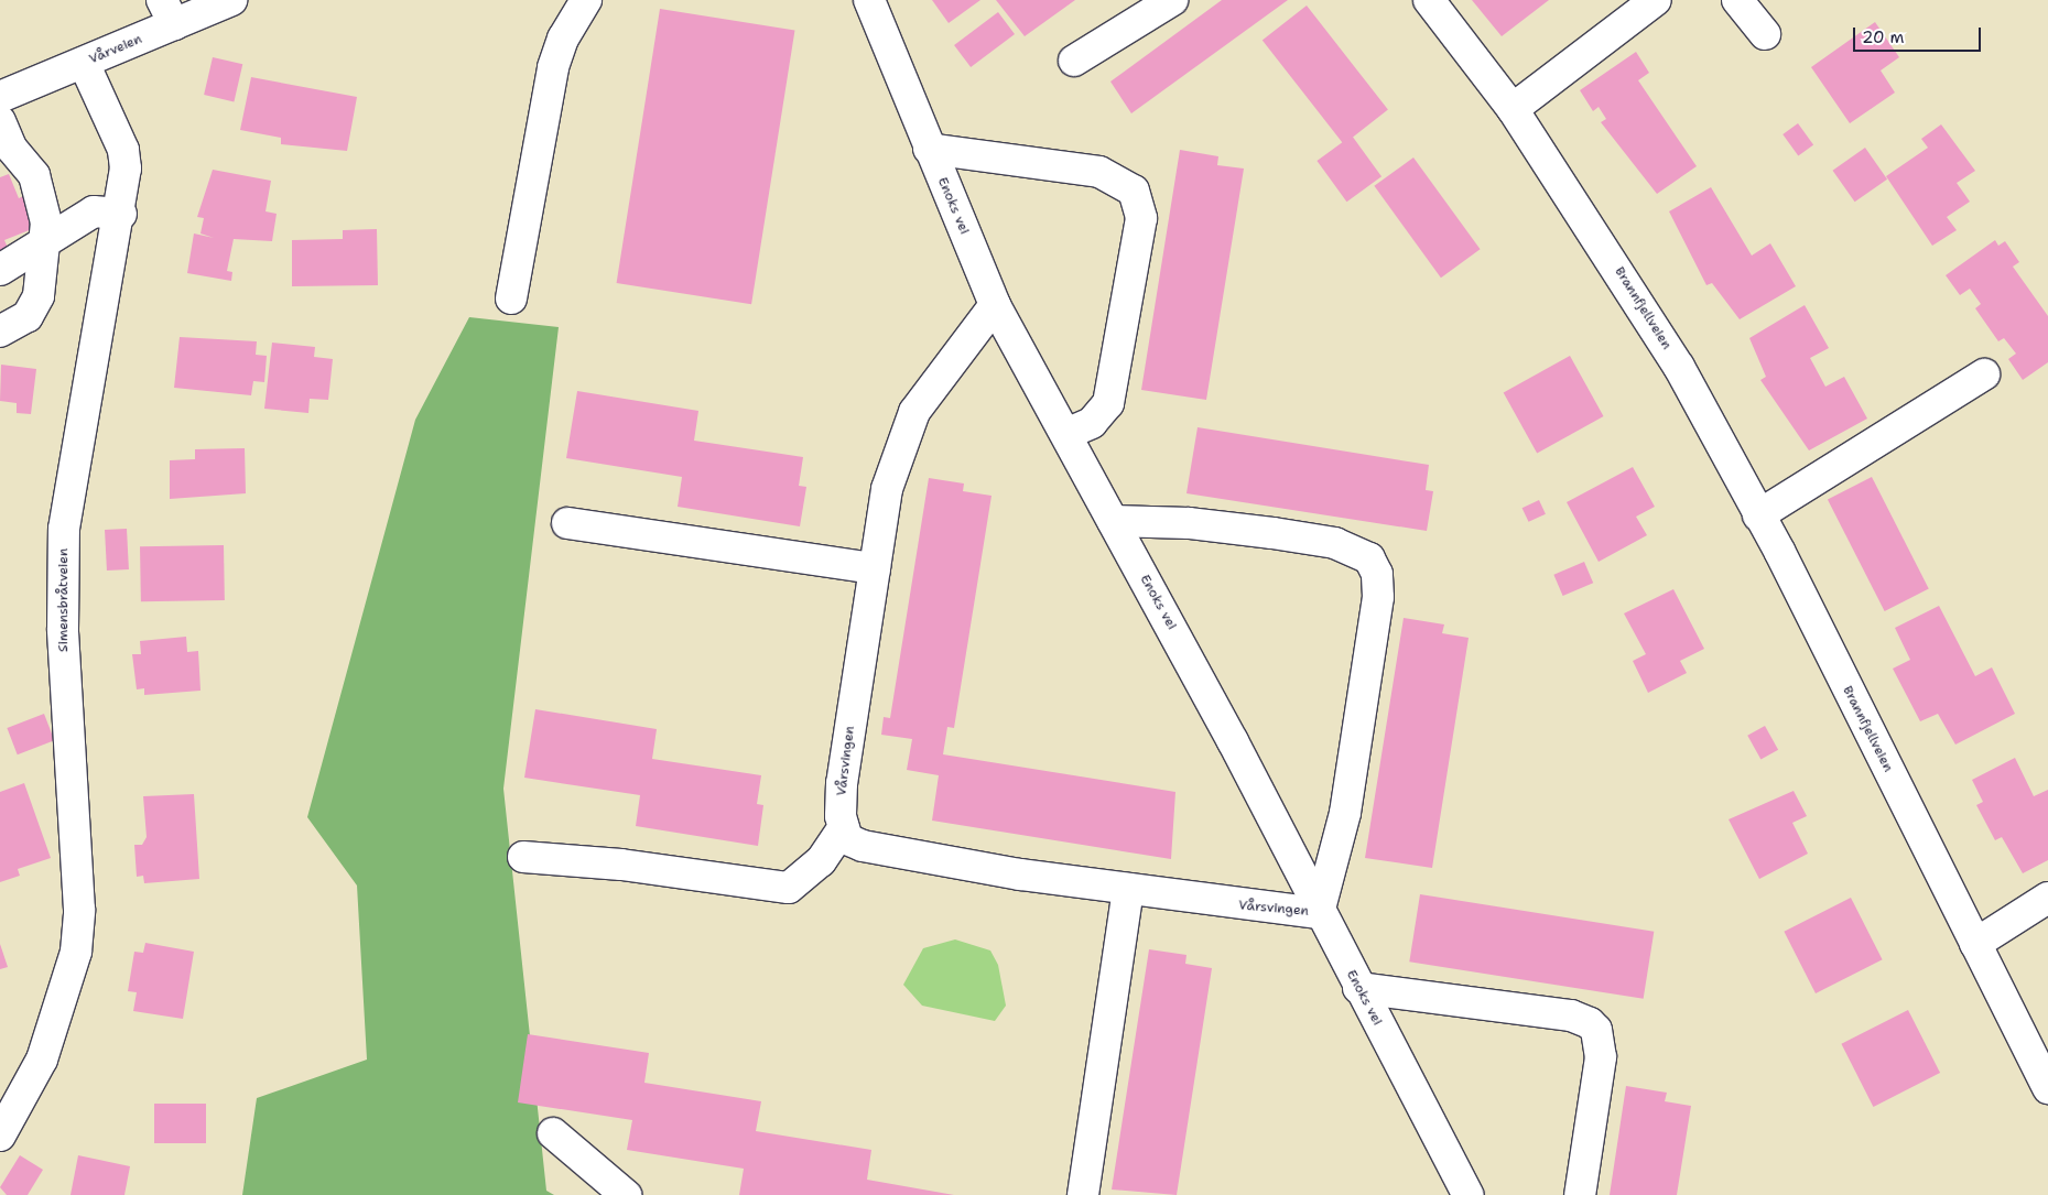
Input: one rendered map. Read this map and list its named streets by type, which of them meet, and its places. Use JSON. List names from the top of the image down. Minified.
{"streets":{"street":["Vårveien","Enoks vei","Brannfjellveien","Simensbråtveien","Vårsvingen"]},"crossings":[["Vårveien","Simensbråtveien"],["Enoks vei","Vårsvingen"]],"scale_bar":"20 m"}
